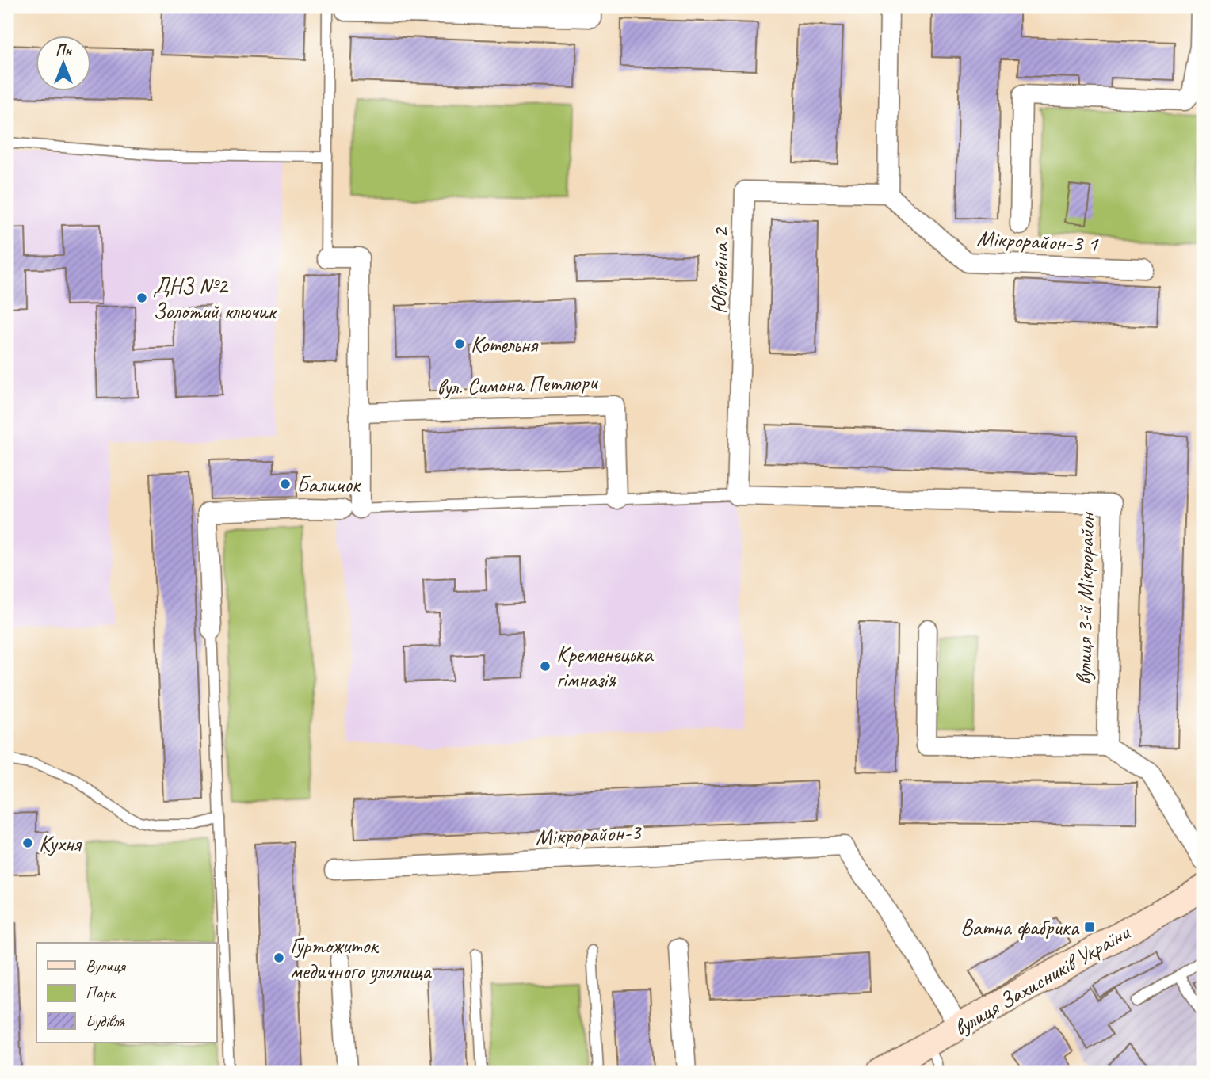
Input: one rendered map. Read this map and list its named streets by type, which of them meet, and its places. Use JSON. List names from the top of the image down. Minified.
{"streets":{"street":["Мікрорайон-3 1","Ювілейна 2","вул. Симона Петлюри","вулиця 3-й Мікрорайон","Мікрорайон-3","вулиця Захисників України"]},"crossings":[["Мікрорайон-3 1","Ювілейна 2"],["Ювілейна 2","вулиця 3-й Мікрорайон"],["Мікрорайон-3","вулиця Захисників України"]],"places":{"other":["ДНЗ №2 Золотий ключик","Котельня","Баличок","Кременецька гімназія","Кухня","Гуртожиток медичного улилища"],"transit":["Ватна фабрика"]},"legend":["Вулиця","Парк","Будівля"],"north":"top"}
